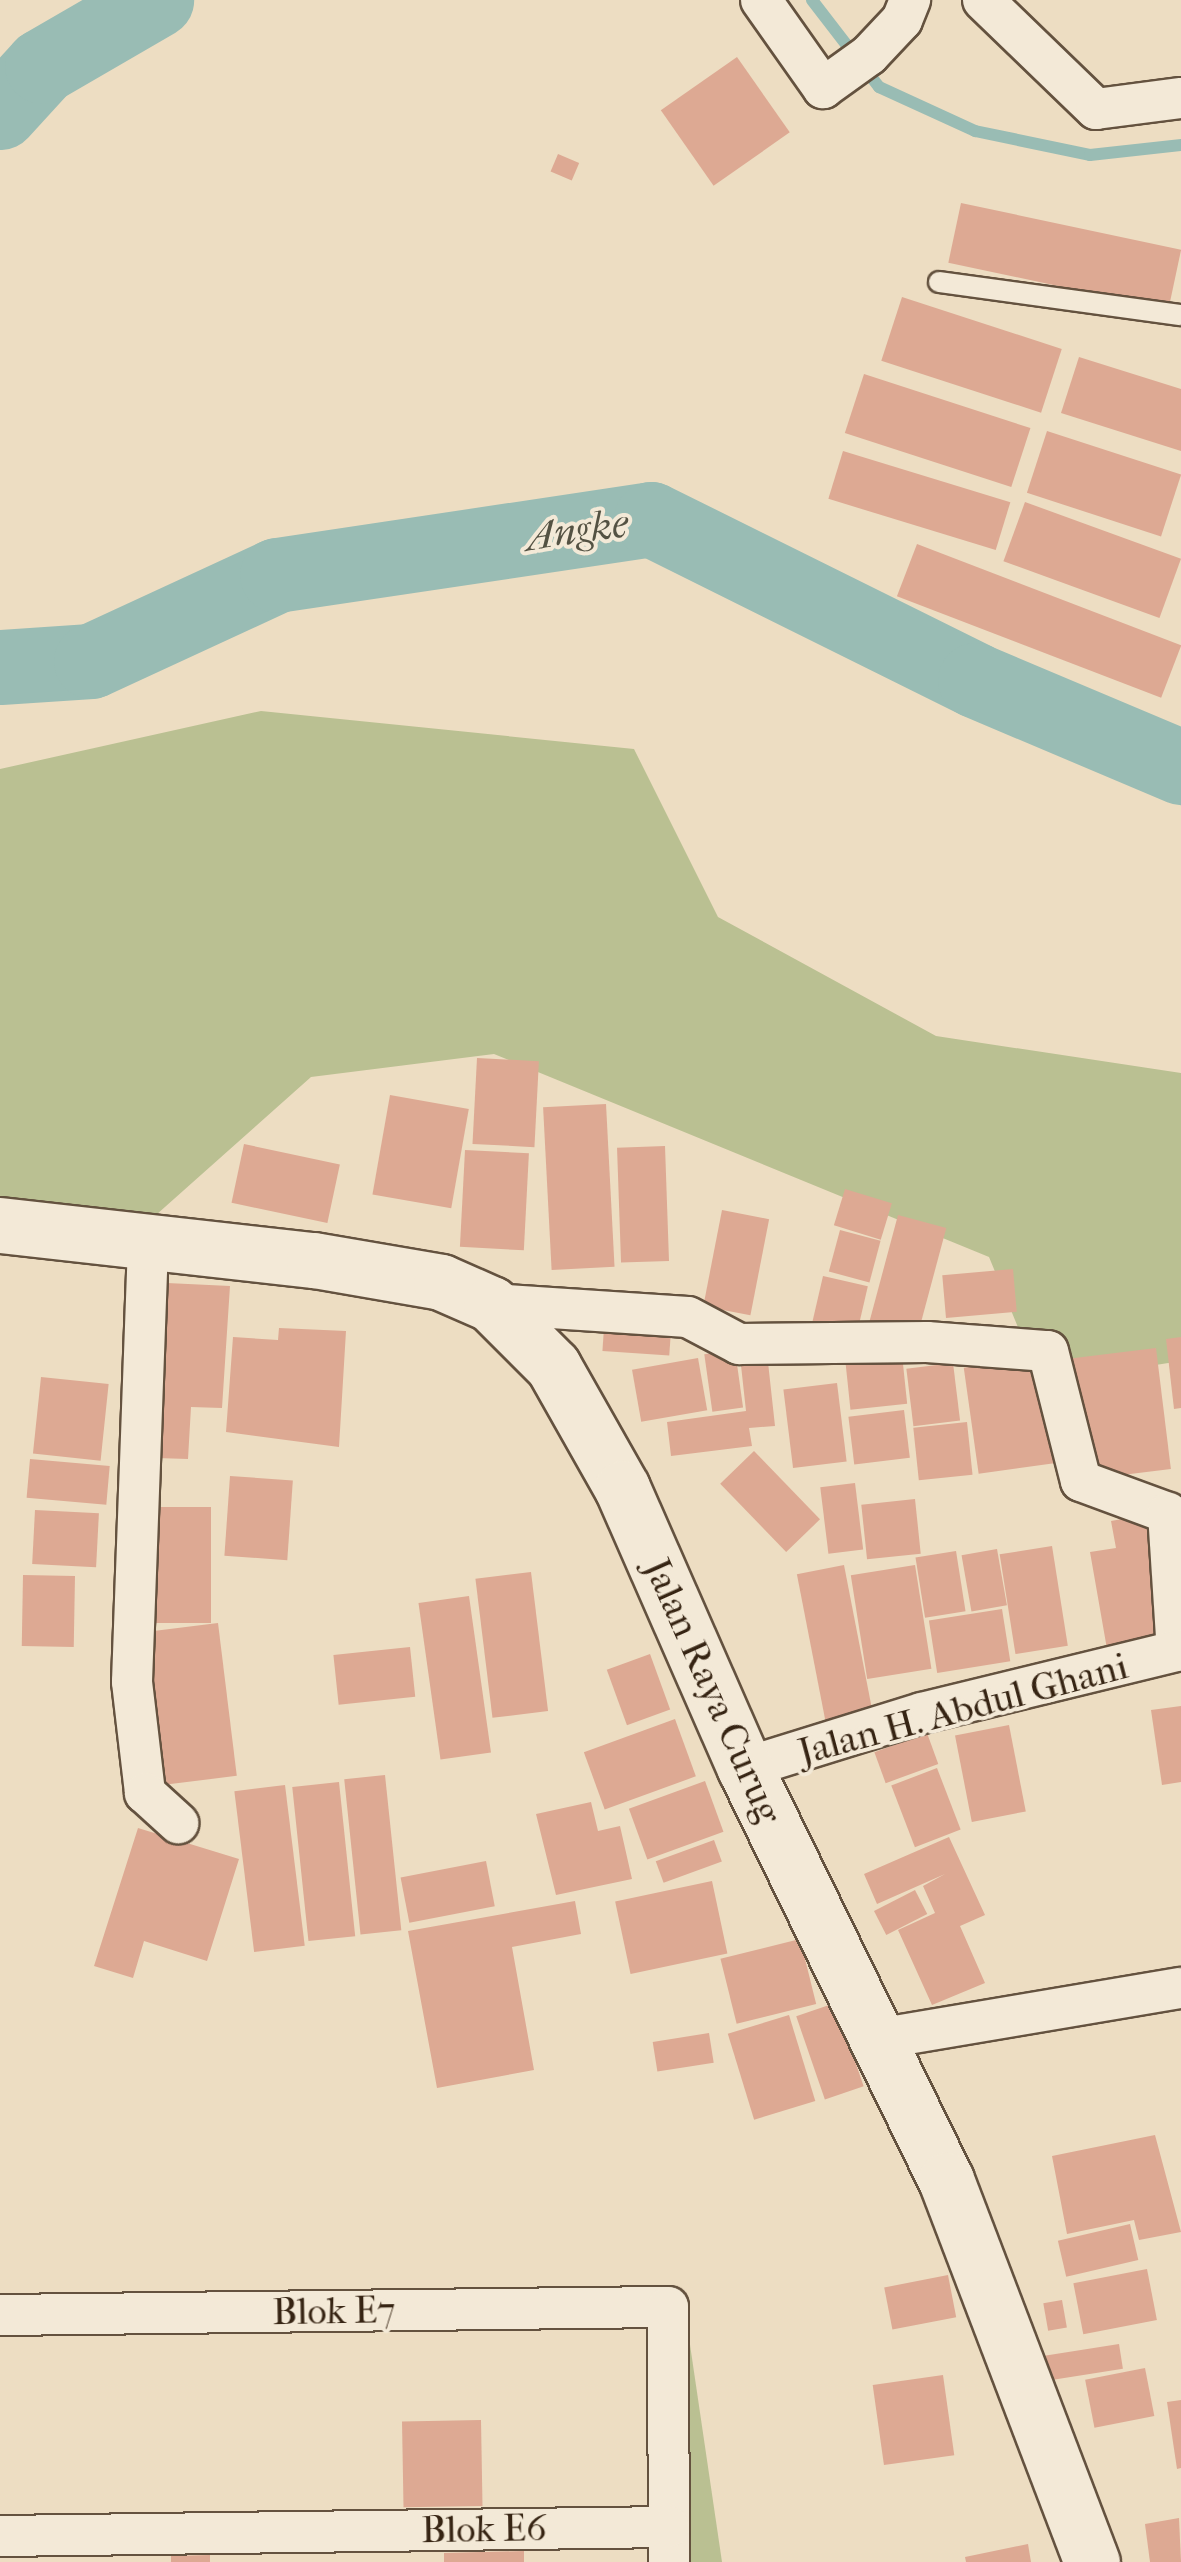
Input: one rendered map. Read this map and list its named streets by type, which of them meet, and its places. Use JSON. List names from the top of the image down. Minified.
{"streets":{"main road":["Jalan Raya Curug"],"street":["Jalan H. Abdul Ghani","Blok E7","Blok E6"]},"crossings":[["Jalan Raya Curug","Jalan H. Abdul Ghani"],["Blok E7","Blok E6"]],"water":["Angke"]}
